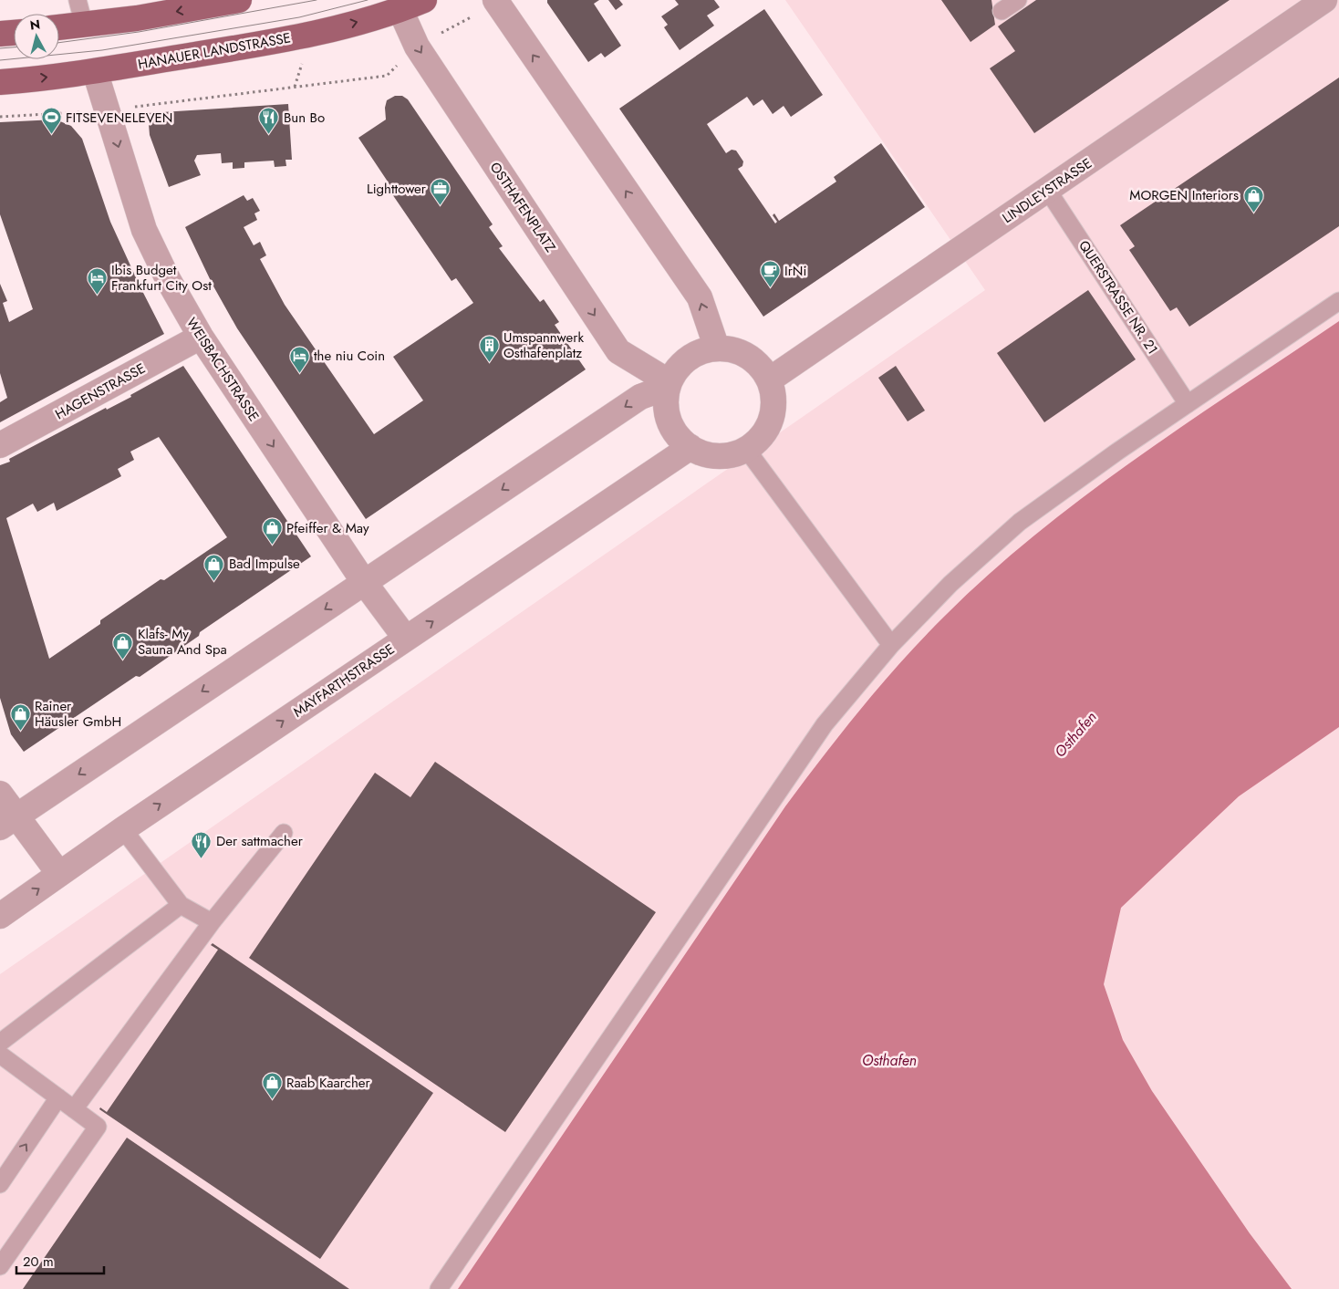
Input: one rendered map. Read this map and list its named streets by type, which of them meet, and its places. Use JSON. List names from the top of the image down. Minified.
{"streets":{"main road":["HANAUER LANDSTRASSE"],"street":["LINDLEYSTRASSE","OSTHAFENPLATZ","WEISBACHSTRASSE","HAGENSTRASSE","MAYFARTHSTRASSE"],"lane":["QUERSTRASSE NR. 21"]},"crossings":[["HANAUER LANDSTRASSE","OSTHAFENPLATZ"],["HANAUER LANDSTRASSE","WEISBACHSTRASSE"],["LINDLEYSTRASSE","OSTHAFENPLATZ"],["LINDLEYSTRASSE","QUERSTRASSE NR. 21"],["LINDLEYSTRASSE","MAYFARTHSTRASSE"],["OSTHAFENPLATZ","MAYFARTHSTRASSE"],["WEISBACHSTRASSE","HAGENSTRASSE"],["WEISBACHSTRASSE","MAYFARTHSTRASSE"]],"one_way":["WEISBACHSTRASSE"],"water":["Osthafen"],"places":{"sports":["FITSEVENELEVEN"],"restaurant":["Bun Bo","Der sattmacher"],"office":["Lighttower"],"shop":["MORGEN Interiors","Pfeiffer & May","Bad Impulse","Klafs- My Sauna And Spa","Rainer Häusler GmbH","Raab Kaarcher"],"cafe":["IrNi"],"hotel":["Ibis Budget Frankfurt City Ost","the niu Coin"],"building":["Umspannwerk Osthafenplatz"]},"scale_bar":"20 m","north":"top"}
